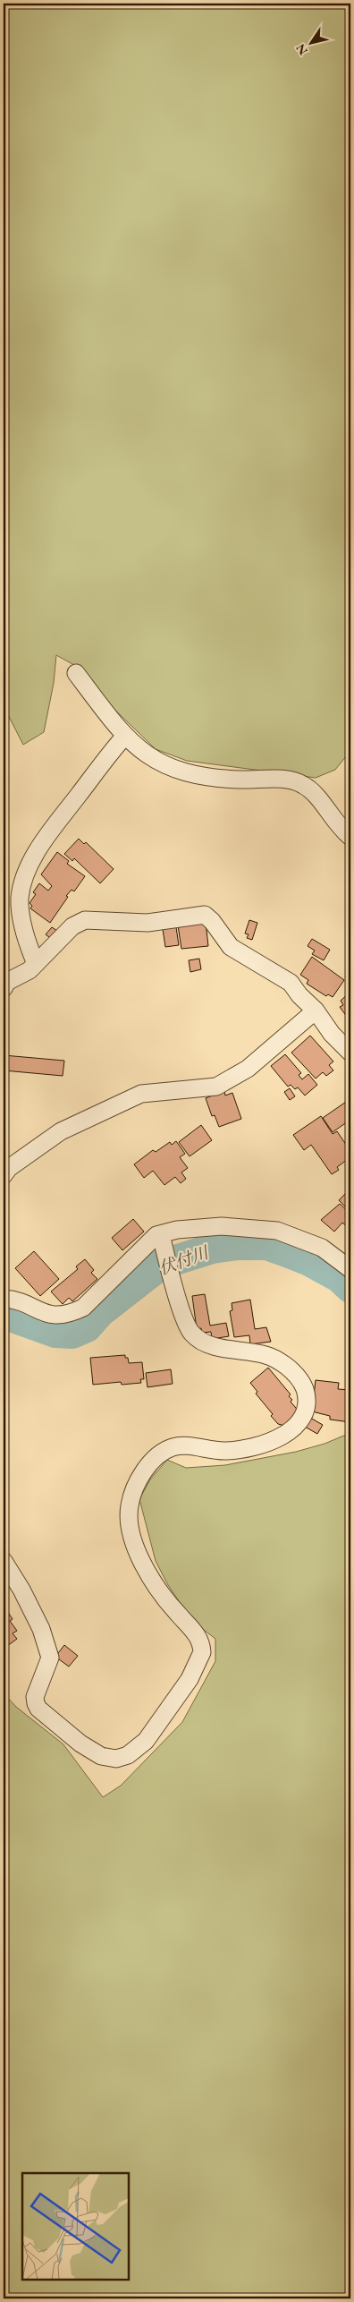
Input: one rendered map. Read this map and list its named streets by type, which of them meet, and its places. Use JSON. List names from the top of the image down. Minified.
{"water":["伏付川"],"north":"bottom left"}
